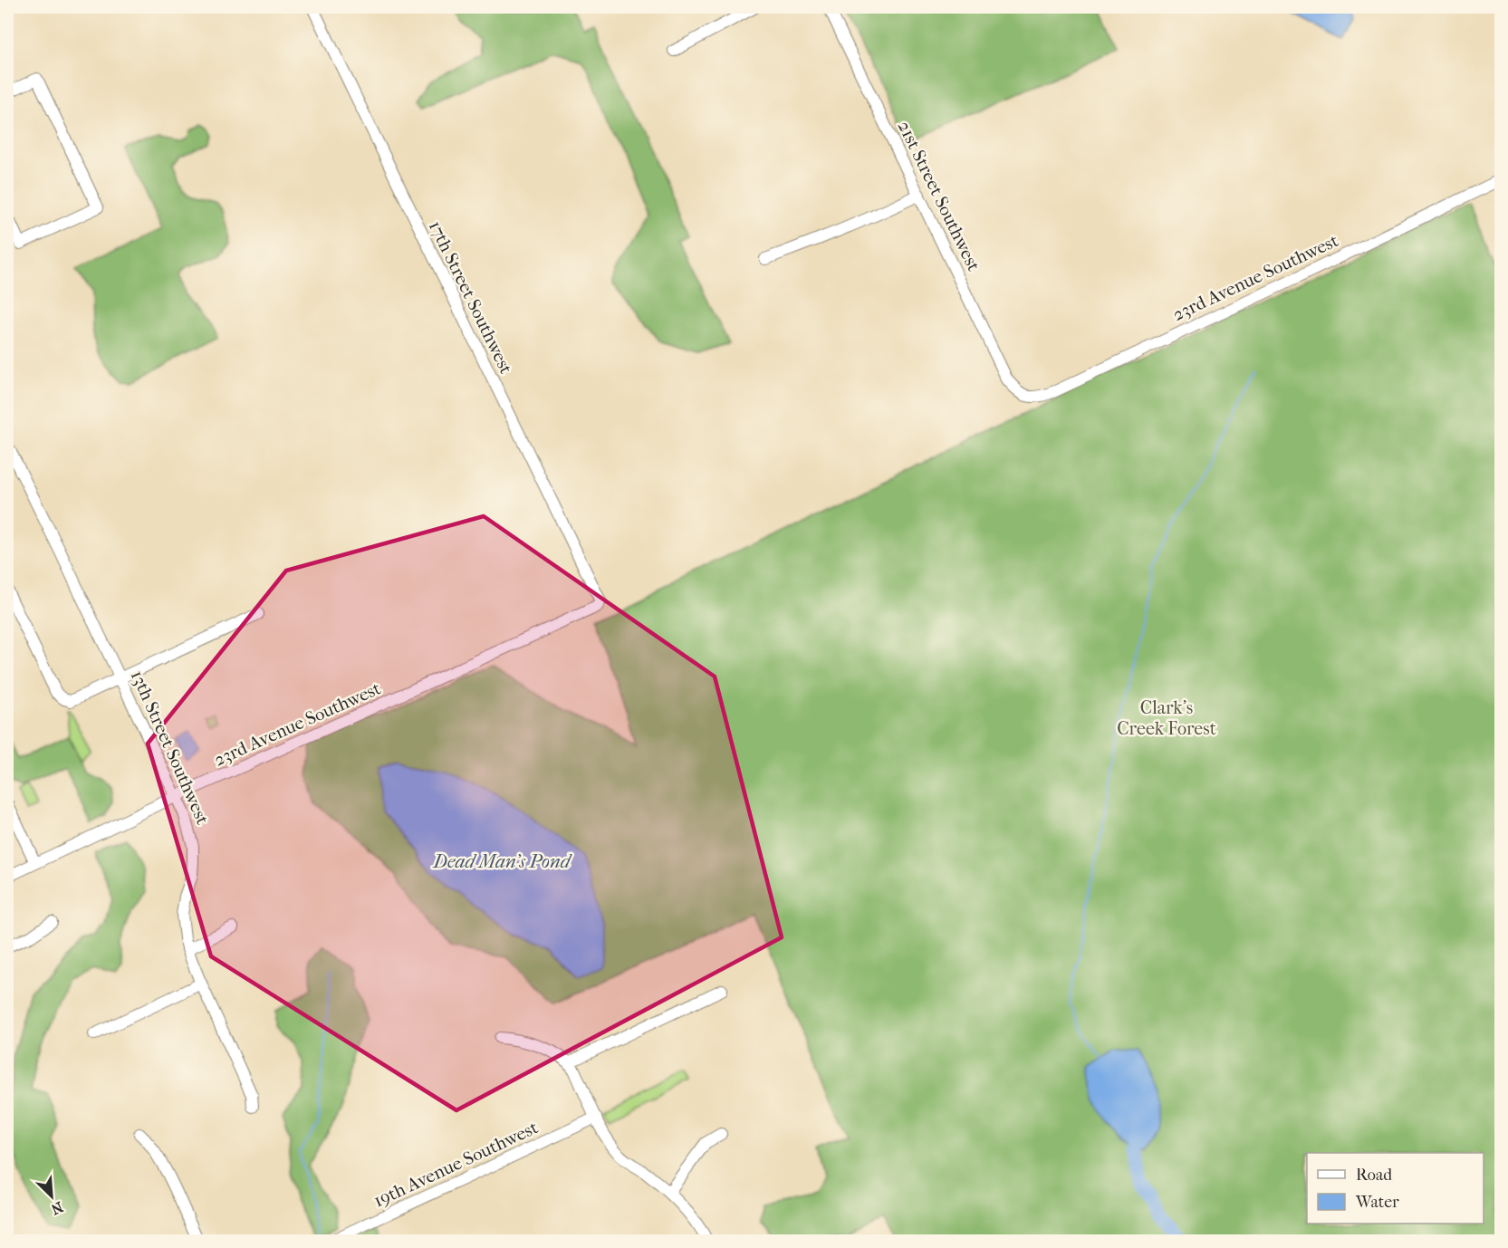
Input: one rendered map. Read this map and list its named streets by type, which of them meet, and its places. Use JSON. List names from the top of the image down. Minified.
{"streets":{"street":["21st Street Southwest","23rd Avenue Southwest","17th Street Southwest","13th Street Southwest","19th Avenue Southwest"]},"crossings":[["21st Street Southwest","23rd Avenue Southwest"],["23rd Avenue Southwest","17th Street Southwest"],["23rd Avenue Southwest","13th Street Southwest"]],"water":["Dead Man's Pond"],"parks":["Clark's Creek Forest"],"legend":["Road","Water"],"north":"bottom right"}
